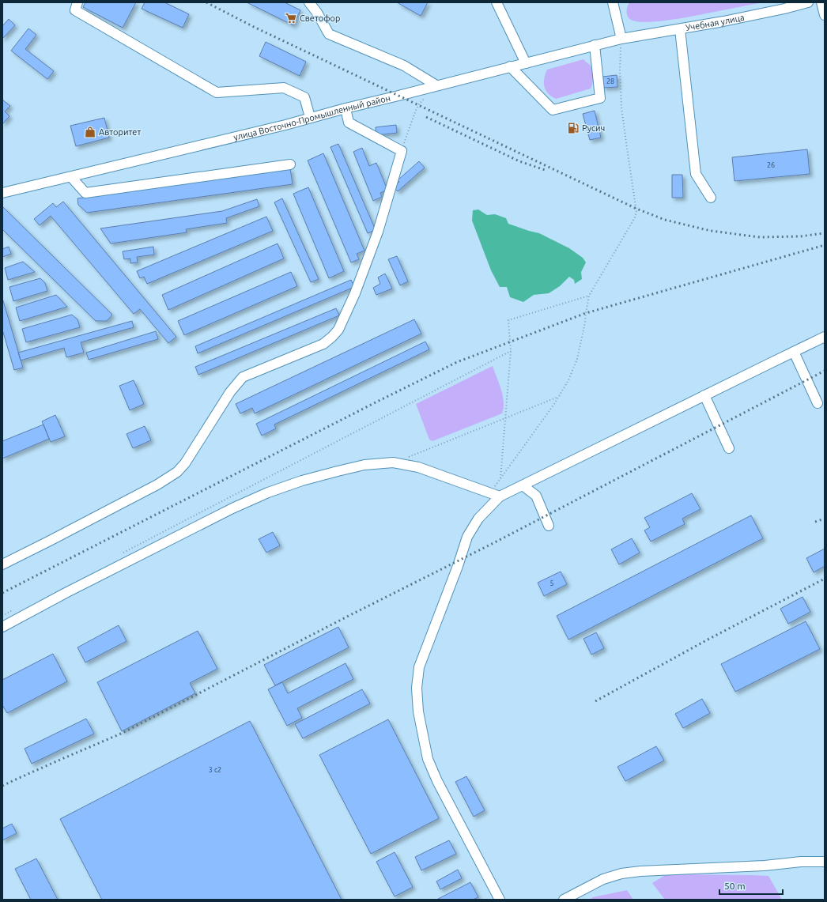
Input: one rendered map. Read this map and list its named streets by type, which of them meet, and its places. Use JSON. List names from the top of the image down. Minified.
{"streets":{"street":["Учебная улица","улица Восточно-Промышленный район"]},"crossings":[["Учебная улица","улица Восточно-Промышленный район"]],"places":{"supermarket":["Светофор"],"fuel station":["Русич"],"shop":["Авторитет"]},"house_numbers":["28","26","5","3 с2"],"scale_bar":"50 m"}
